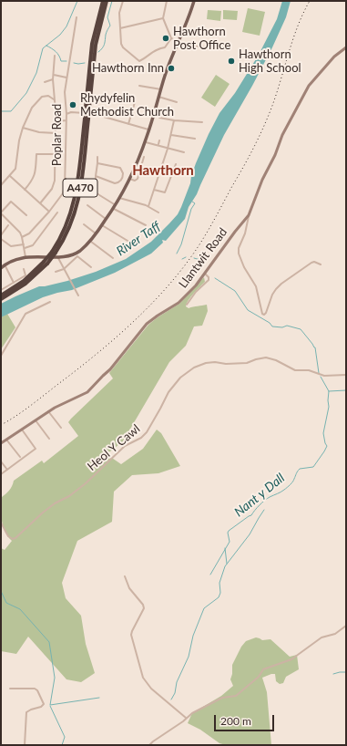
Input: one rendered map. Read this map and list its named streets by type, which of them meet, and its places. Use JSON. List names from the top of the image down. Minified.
{"streets":{"highway":["A470"],"main road":["Llantwit Road"],"street":["Poplar Road","Heol Y Cawl"]},"districts":["Hawthorn"],"water":["River Taff","Nant y Dall"],"places":["Hawthorn Post Office","Hawthorn High School","Hawthorn Inn","Rhydyfelin Methodist Church"],"scale_bar":"200 m"}
